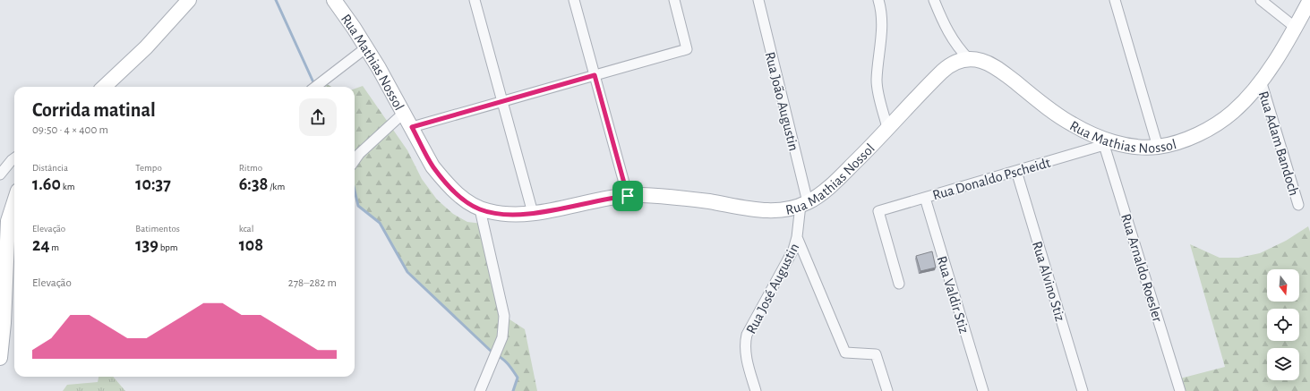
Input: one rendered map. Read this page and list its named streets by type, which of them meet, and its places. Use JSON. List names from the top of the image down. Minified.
{"streets":{"street":["Rua Mathias Nossol","Rua João Augustin","Rua Adam Bandoch","Rua Donaldo Pscheidt","Rua Arnaldo Roesler","Rua Alvino Stiz","Rua José Augustin","Rua Valdir Stiz"]},"crossings":[["Rua Mathias Nossol","Rua João Augustin"],["Rua Mathias Nossol","Rua Adam Bandoch"],["Rua Mathias Nossol","Rua Donaldo Pscheidt"],["Rua Mathias Nossol","Rua Arnaldo Roesler"],["Rua Mathias Nossol","Rua José Augustin"],["Rua João Augustin","Rua José Augustin"],["Rua Donaldo Pscheidt","Rua Arnaldo Roesler"],["Rua Donaldo Pscheidt","Rua Alvino Stiz"],["Rua Donaldo Pscheidt","Rua Valdir Stiz"]],"north":"bottom","page":{"heading":["Corrida matinal","09:50 · 4 × 400 m"],"stats":[["Distância","1.60 km"],["Tempo","10:37"],["Ritmo","6:38 /km"],["Elevação","24 m"],["Batimentos","139 bpm"],["kcal","108"]],"chart":["Elevação","278–282 m"]}}
